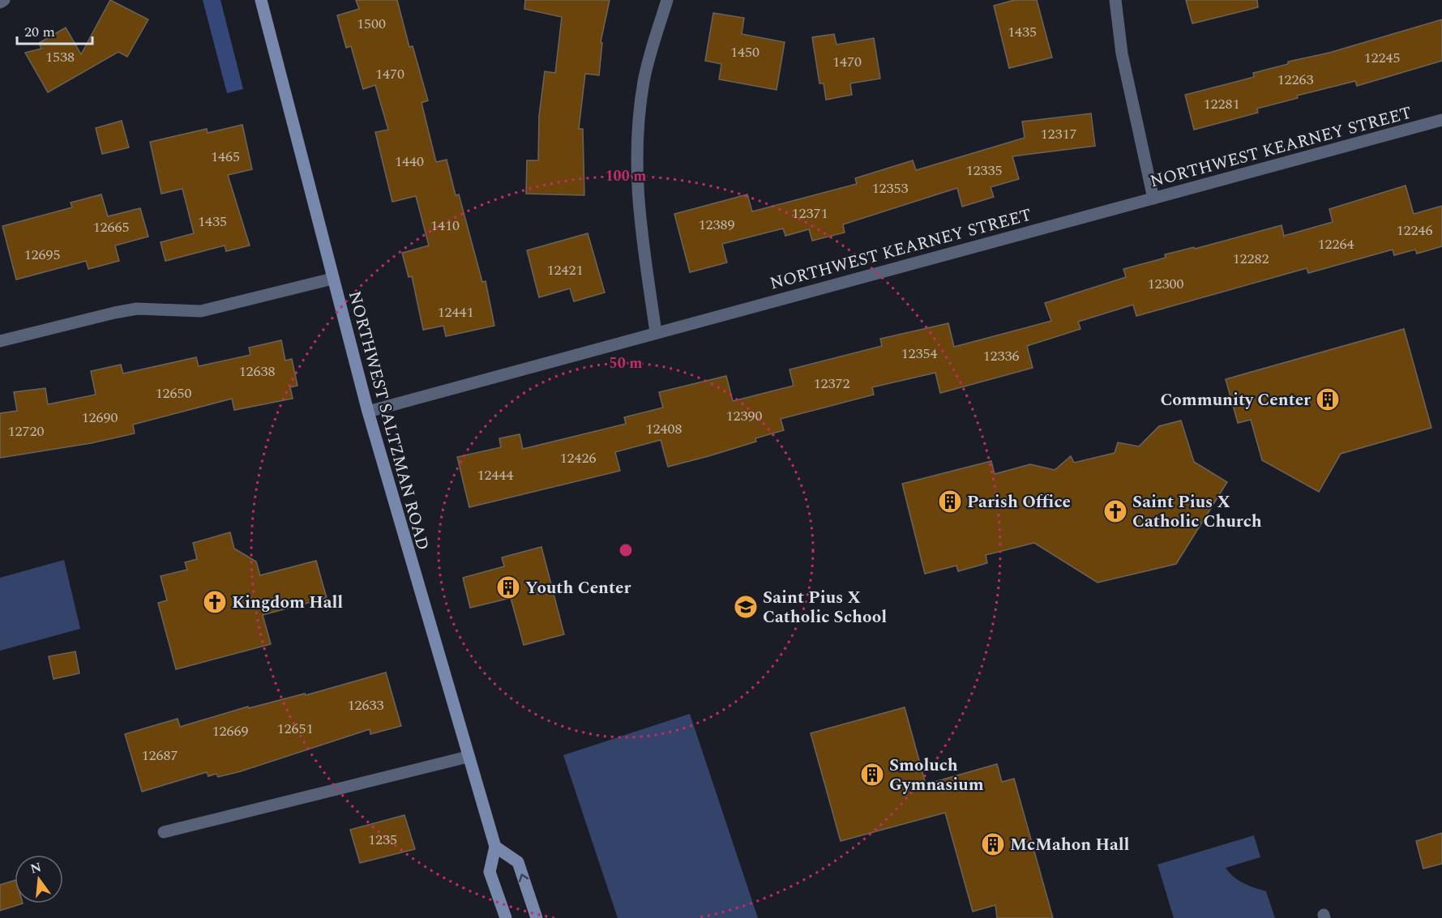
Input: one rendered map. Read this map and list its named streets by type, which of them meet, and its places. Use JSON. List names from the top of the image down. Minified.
{"streets":{"main road":["NORTHWEST SALTZMAN ROAD"],"street":["NORTHWEST KEARNEY STREET"]},"crossings":[["NORTHWEST KEARNEY STREET","NORTHWEST SALTZMAN ROAD"]],"places":{"building":["Community Center","Parish Office","Youth Center","Smoluch Gymnasium","McMahon Hall"],"church":["Saint Pius X Catholic Church","Kingdom Hall"],"school or university":["Saint Pius X Catholic School"]},"house_numbers":["1500","1435","1450","1538","12245","1470","1470","12263","12281","12317","1465","1440","12335","12353","12371","1435","12389","1410","12665","12246","12264","12695","12282","12421","12300","12441","12354","12336","12638","12372","12650","12390","12690","12408","12720","12426","12444","12633","12651","12669","12687","1235"],"scale_bar":"20 m","north":"top","rings":["100 m","50 m"]}
